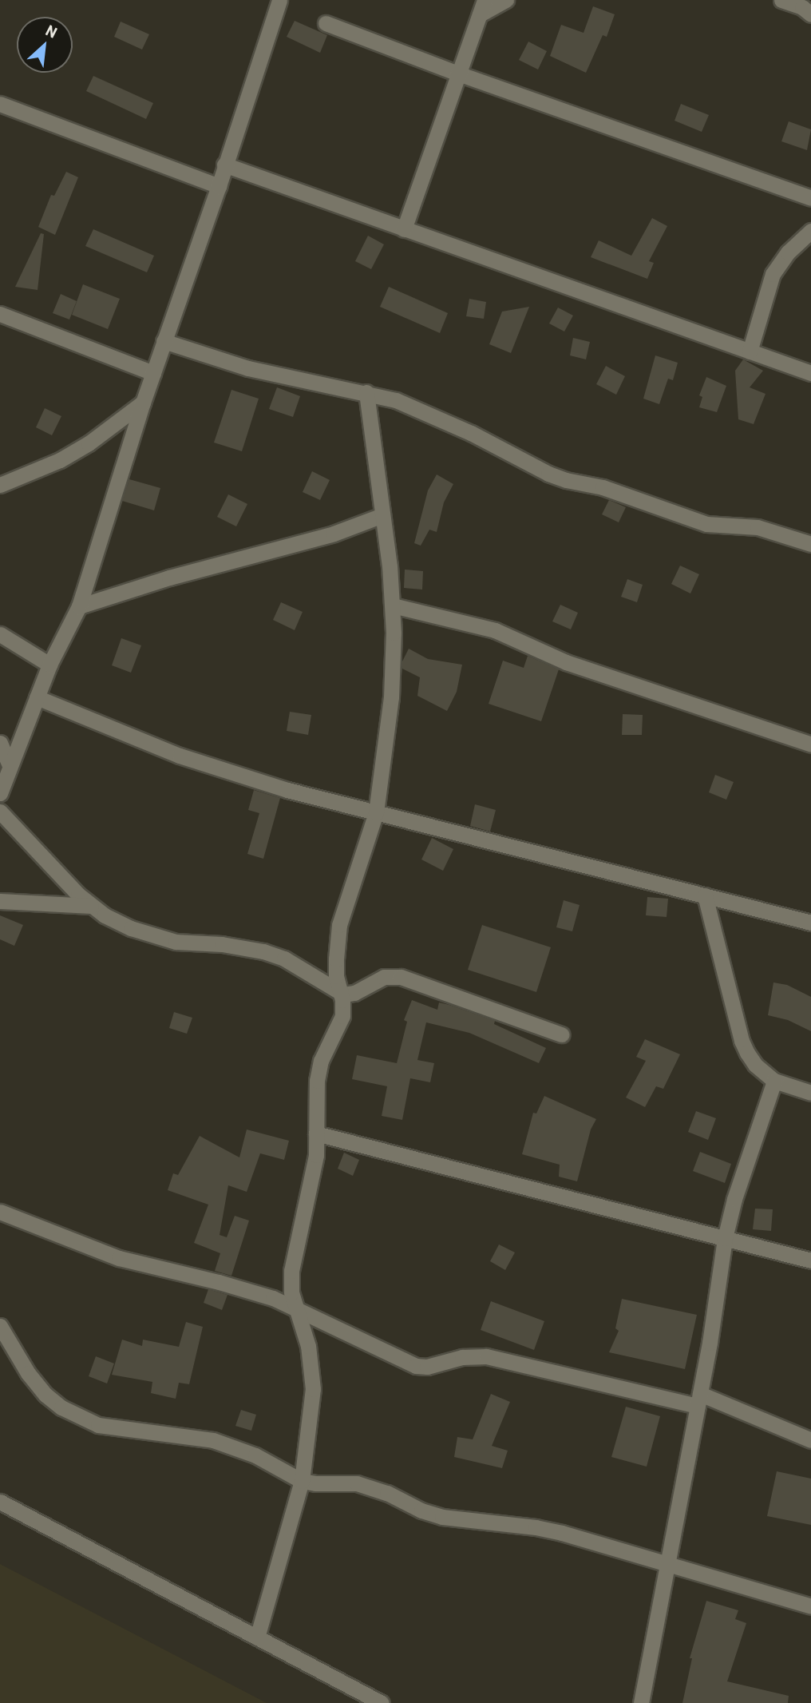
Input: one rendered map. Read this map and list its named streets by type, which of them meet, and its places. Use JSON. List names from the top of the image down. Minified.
{"north":"top right"}
